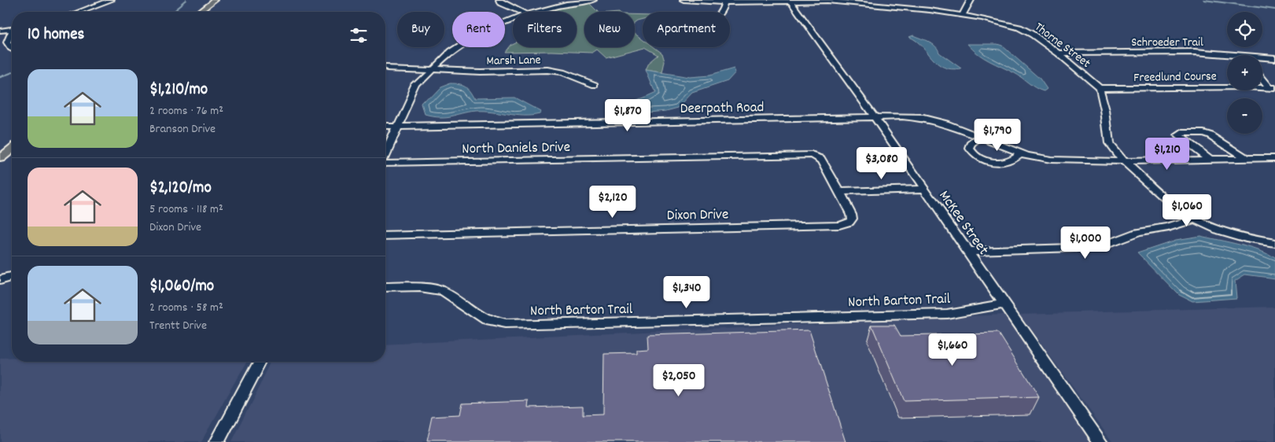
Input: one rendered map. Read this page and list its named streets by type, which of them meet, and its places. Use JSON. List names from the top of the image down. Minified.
{"streets":{"street":["Schroeder Trail","Thorne Street","Marsh Lane","Freedlund Course","Deerpath Road","North Daniels Drive","Dixon Drive","McKee Street","North Barton Trail"]},"crossings":[["Schroeder Trail","Thorne Street"],["Thorne Street","Freedlund Course"],["Thorne Street","McKee Street"],["Deerpath Road","McKee Street"],["North Daniels Drive","Dixon Drive"],["McKee Street","North Barton Trail"]],"page":{"map_buttons":["+","−"],"chip":["Buy","Rent","Filters","New","Apartment"],"heading":"10 homes","list":[{"name":"$1,210/mo","note":"2 rooms · 76 m² · Branson Drive"},{"name":"$2,120/mo","note":"5 rooms · 118 m² · Dixon Drive"},{"name":"$1,060/mo","note":"2 rooms · 58 m² · Trentt Drive"}],"price":["$1,870","$1,790","$1,210","$3,080","$2,120","$1,060","$1,000","$1,340","$1,660","$2,050"]}}
